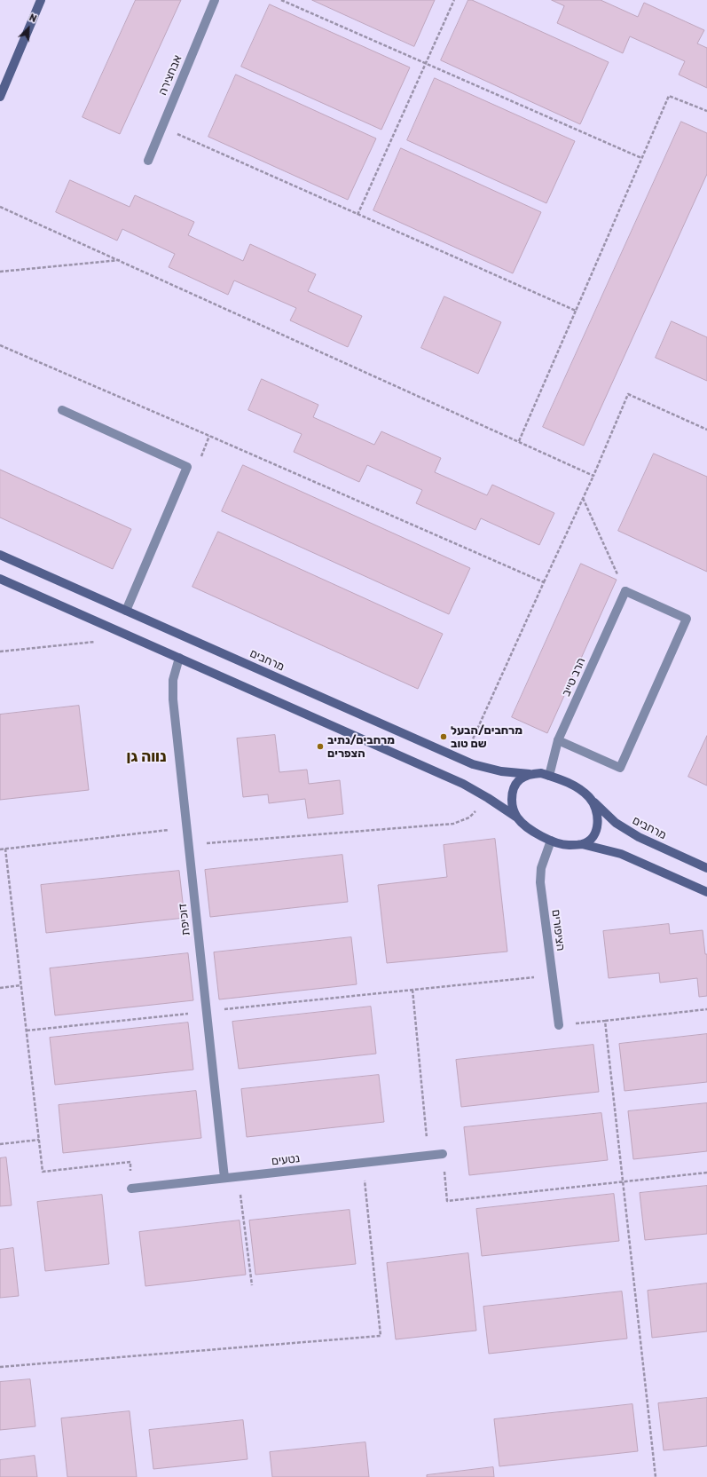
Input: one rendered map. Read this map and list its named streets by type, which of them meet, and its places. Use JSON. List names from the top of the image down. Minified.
{"streets":{"street":["אבחצירה","מרחבים","הרב טייב","דוכיפת","הציפורים","נטעים"]},"crossings":[["מרחבים","הרב טייב"],["מרחבים","הציפורים"],["הרב טייב","הציפורים"],["דוכיפת","נטעים"]],"districts":["נווה גן"],"places":["מרחבים/הבעל שם טוב","מרחבים/נתיב הצפרים"],"north":"top right"}
